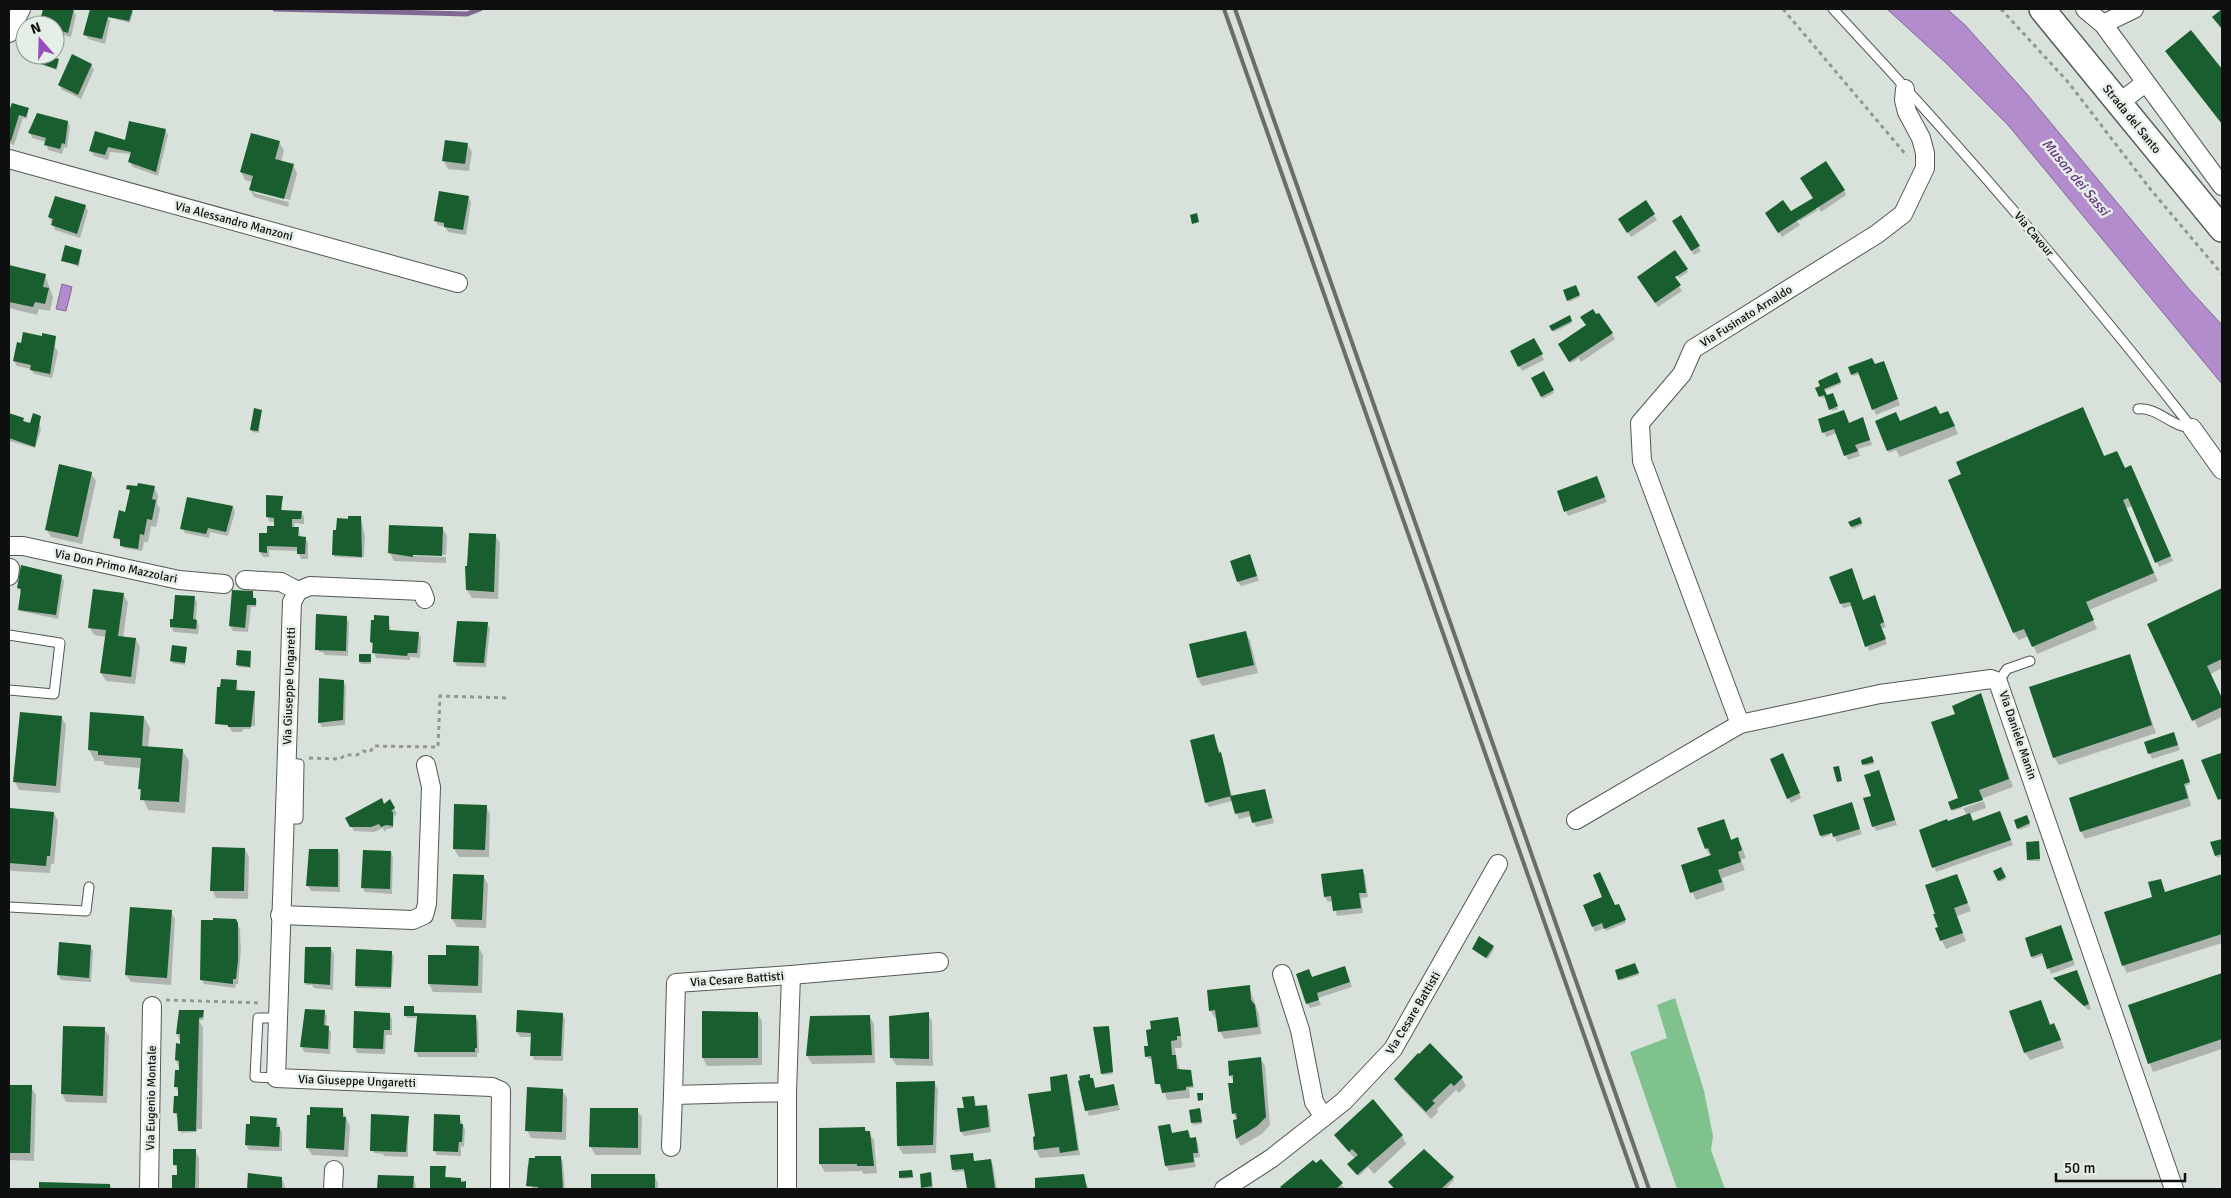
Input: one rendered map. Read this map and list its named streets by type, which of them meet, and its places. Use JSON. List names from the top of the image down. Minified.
{"streets":{"main road":["Strada del Santo"],"street":["Via Alessandro Manzoni","Via Cavour","Via Fusinato Arnaldo","Via Don Primo Mazzolari","Via Giuseppe Ungaretti","Via Daniele Manin","Via Cesare Battisti","Via Eugenio Montale"]},"crossings":[["Via Cavour","Via Fusinato Arnaldo"],["Via Fusinato Arnaldo","Via Daniele Manin"]],"water":["Muson dei Sassi"],"scale_bar":"50 m","north":"top"}
